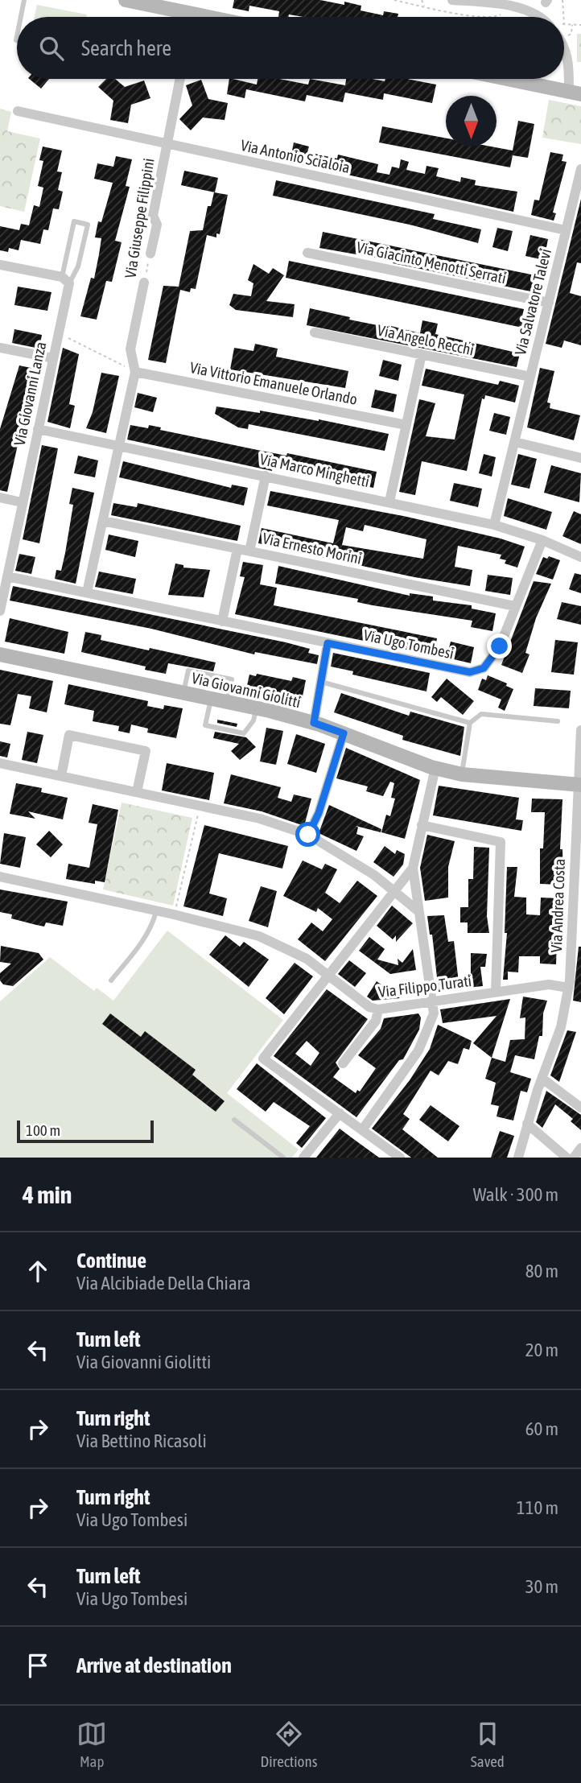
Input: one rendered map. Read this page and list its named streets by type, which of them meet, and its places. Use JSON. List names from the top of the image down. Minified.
{"streets":{"street":["Via Antonio Scialoia","Via Giuseppe Filippini","Via Giacinto Menotti Serrati","Via Salvatore Talevi","Via Angelo Recchi","Via Vittorio Emanuele Orlando","Via Giovanni Lanza","Via Marco Minghetti","Via Ernesto Morini","Via Ugo Tombesi","Via Giovanni Giolitti","Via Andrea Costa","Via Filippo Turati"]},"crossings":[["Via Antonio Scialoia","Via Giuseppe Filippini"],["Via Antonio Scialoia","Via Salvatore Talevi"],["Via Giuseppe Filippini","Via Vittorio Emanuele Orlando"],["Via Giuseppe Filippini","Via Marco Minghetti"],["Via Giuseppe Filippini","Via Ernesto Morini"],["Via Giuseppe Filippini","Via Ugo Tombesi"],["Via Giacinto Menotti Serrati","Via Salvatore Talevi"],["Via Salvatore Talevi","Via Angelo Recchi"],["Via Salvatore Talevi","Via Marco Minghetti"],["Via Giovanni Lanza","Via Marco Minghetti"],["Via Giovanni Lanza","Via Ugo Tombesi"],["Via Marco Minghetti","Via Ugo Tombesi"],["Via Ernesto Morini","Via Ugo Tombesi"],["Via Giovanni Giolitti","Via Andrea Costa"],["Via Andrea Costa","Via Filippo Turati"]],"scale_bar":"100 m","north":"bottom","page":{"search":"Search here","scale":"100 m","heading":["4 min","Walk · 300 m"],"list":[["Continue","Via Alcibiade Della Chiara","80 m"],["Turn left","Via Giovanni Giolitti","20 m"],["Turn right","Via Bettino Ricasoli","60 m"],["Turn right","Via Ugo Tombesi","110 m"],["Turn left","Via Ugo Tombesi","30 m"],"Arrive at destination"],"nav":["Map","Directions","Saved"]}}
